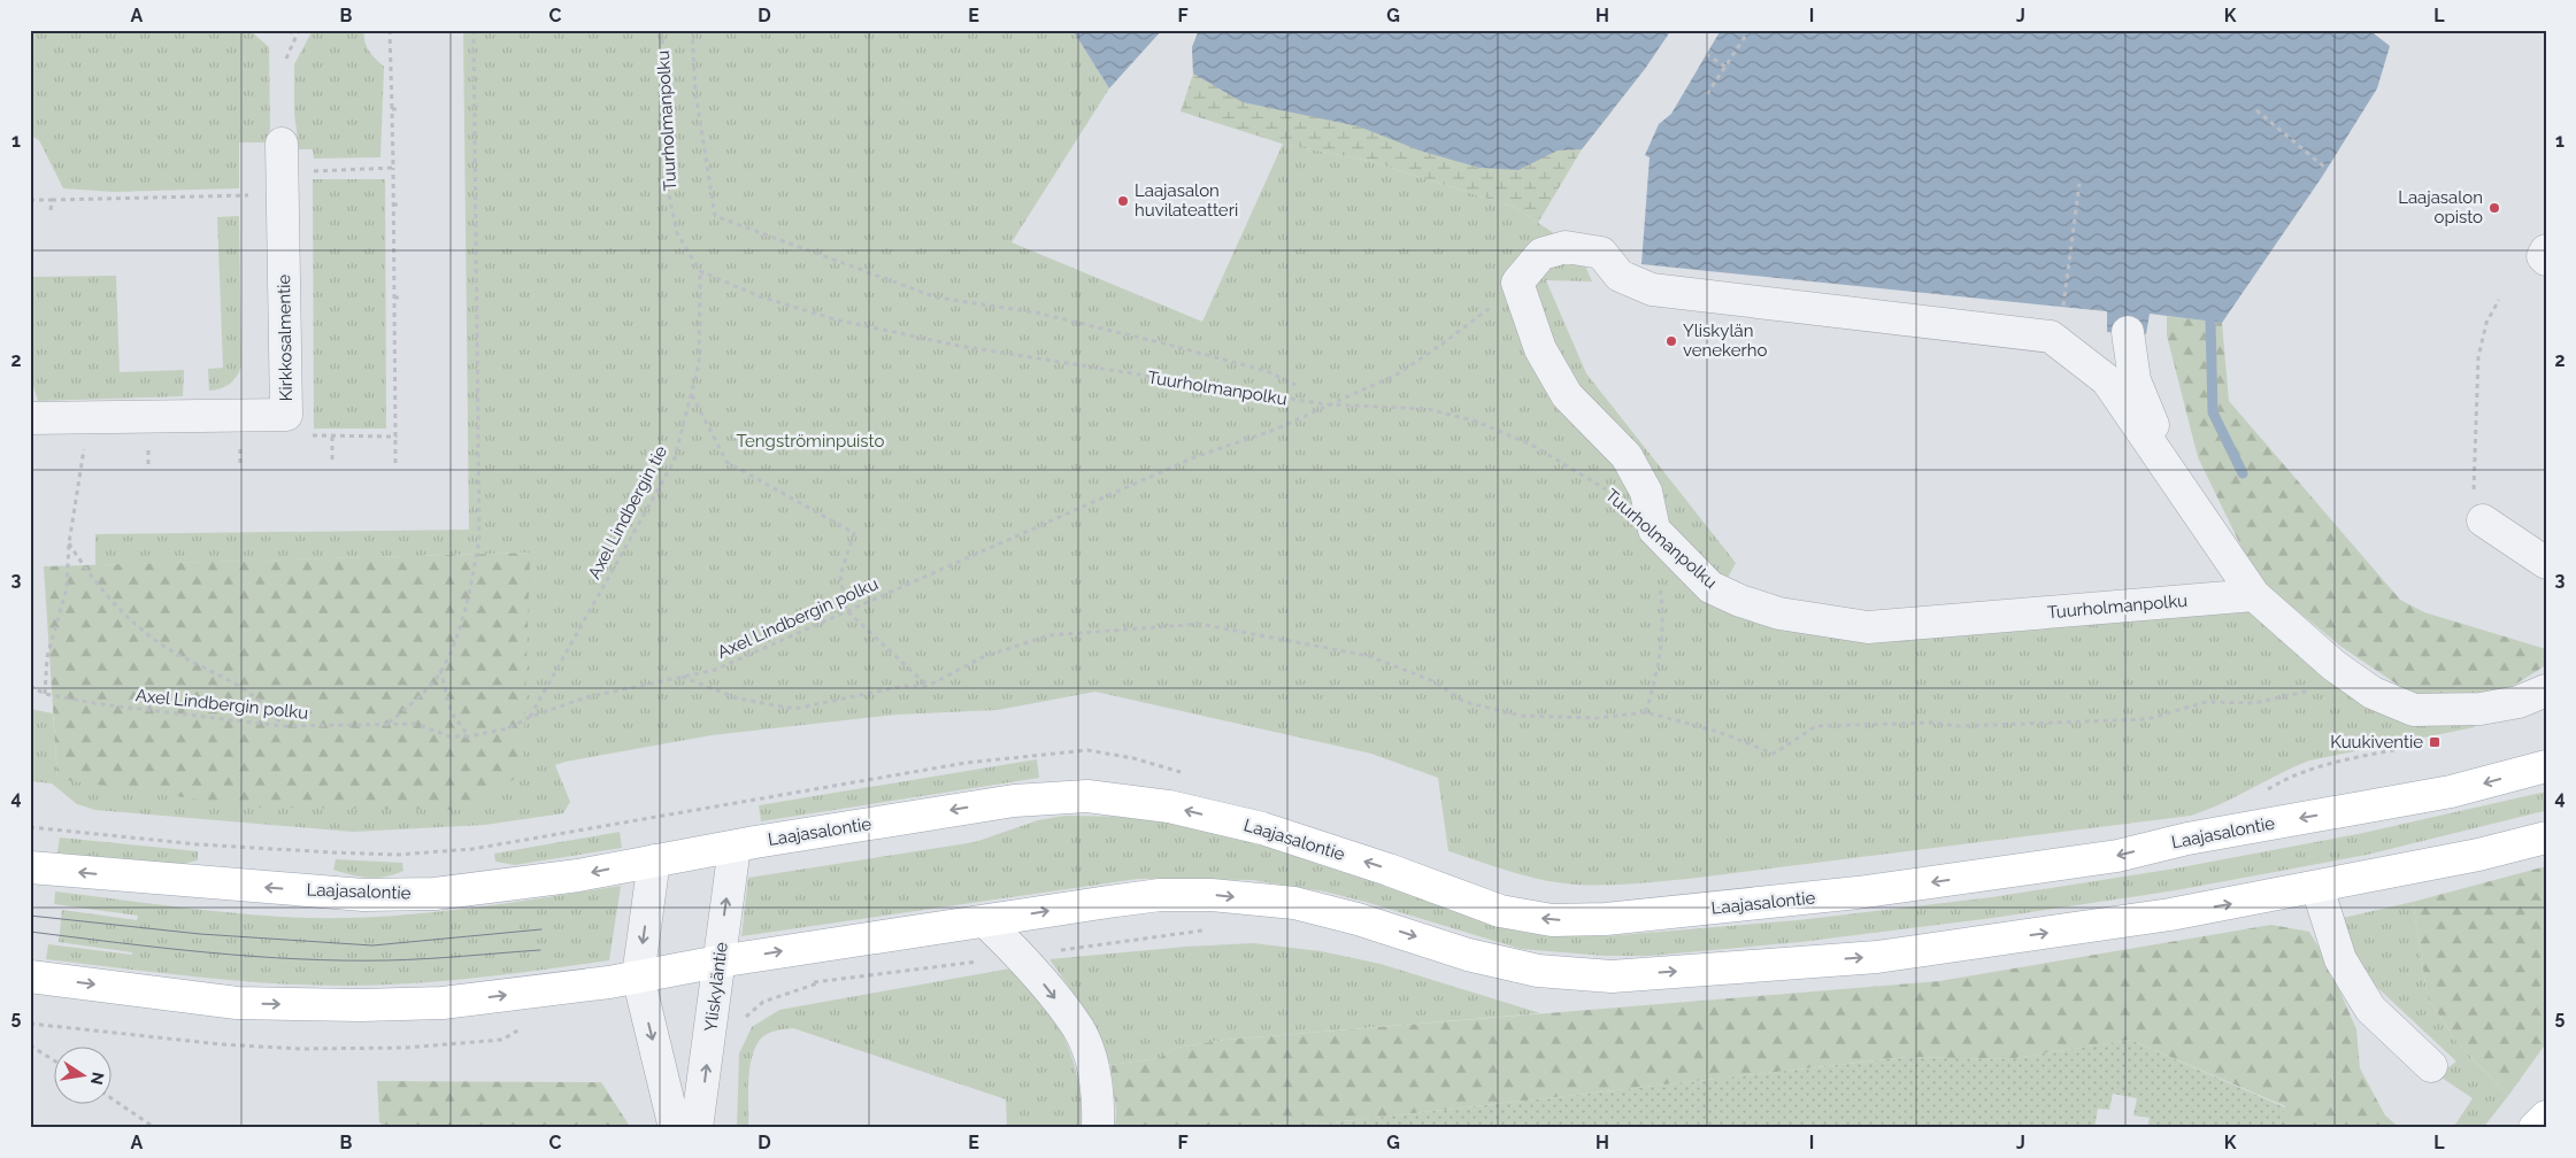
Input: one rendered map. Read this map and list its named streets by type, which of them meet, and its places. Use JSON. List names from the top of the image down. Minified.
{"streets":{"main road":["Laajasalontie"],"street":["Tuurholmanpolku","Kirkkosalmentie","Yliskyläntie"],"path":["Axel Lindbergin tie","Axel Lindbergin polku"]},"crossings":[["Tuurholmanpolku","Axel Lindbergin tie"],["Tuurholmanpolku","Axel Lindbergin polku"],["Axel Lindbergin tie","Axel Lindbergin polku"],["Laajasalontie","Yliskyläntie"]],"parks":["Tengströminpuisto"],"places":{"other":["Laajasalon huvilateatteri","Laajasalon opisto","Yliskylän venekerho"],"transit":["Kuukiventie"]},"north":"right","grid":{"columns":["A","B","C","D","E","F","G","H","I","J","K","L"],"rows":["1","2","3","4","5"]}}
